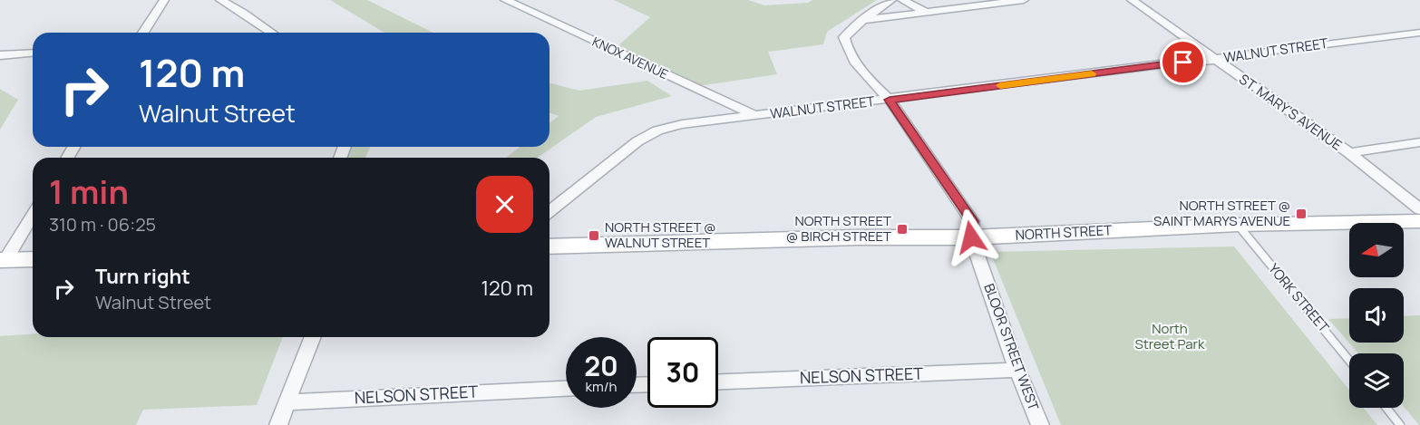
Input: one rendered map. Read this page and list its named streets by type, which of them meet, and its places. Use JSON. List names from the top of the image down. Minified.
{"streets":{"main road":["NORTH STREET"],"street":["WALNUT STREET","KNOX AVENUE","ST. MARY'S AVENUE","BLOOR STREET WEST","NELSON STREET"],"lane":["YORK STREET"]},"crossings":[["WALNUT STREET","KNOX AVENUE"],["WALNUT STREET","ST. MARY'S AVENUE"],["WALNUT STREET","BLOOR STREET WEST"],["NORTH STREET","YORK STREET"],["NORTH STREET","BLOOR STREET WEST"],["BLOOR STREET WEST","NELSON STREET"]],"parks":["North Street Park"],"places":{"transit":["NORTH STREET @ SAINT MARYS AVENUE","NORTH STREET @ BIRCH STREET","NORTH STREET @ WALNUT STREET"]},"north":"left","page":{"turn":["120 m","Walnut Street"],"heading":["1 min","310 m · 06:25"],"list":[{"name":"Turn right","note":"Walnut Street","value":"120 m"}],"speed":"20 km/h","limit":"30"}}
